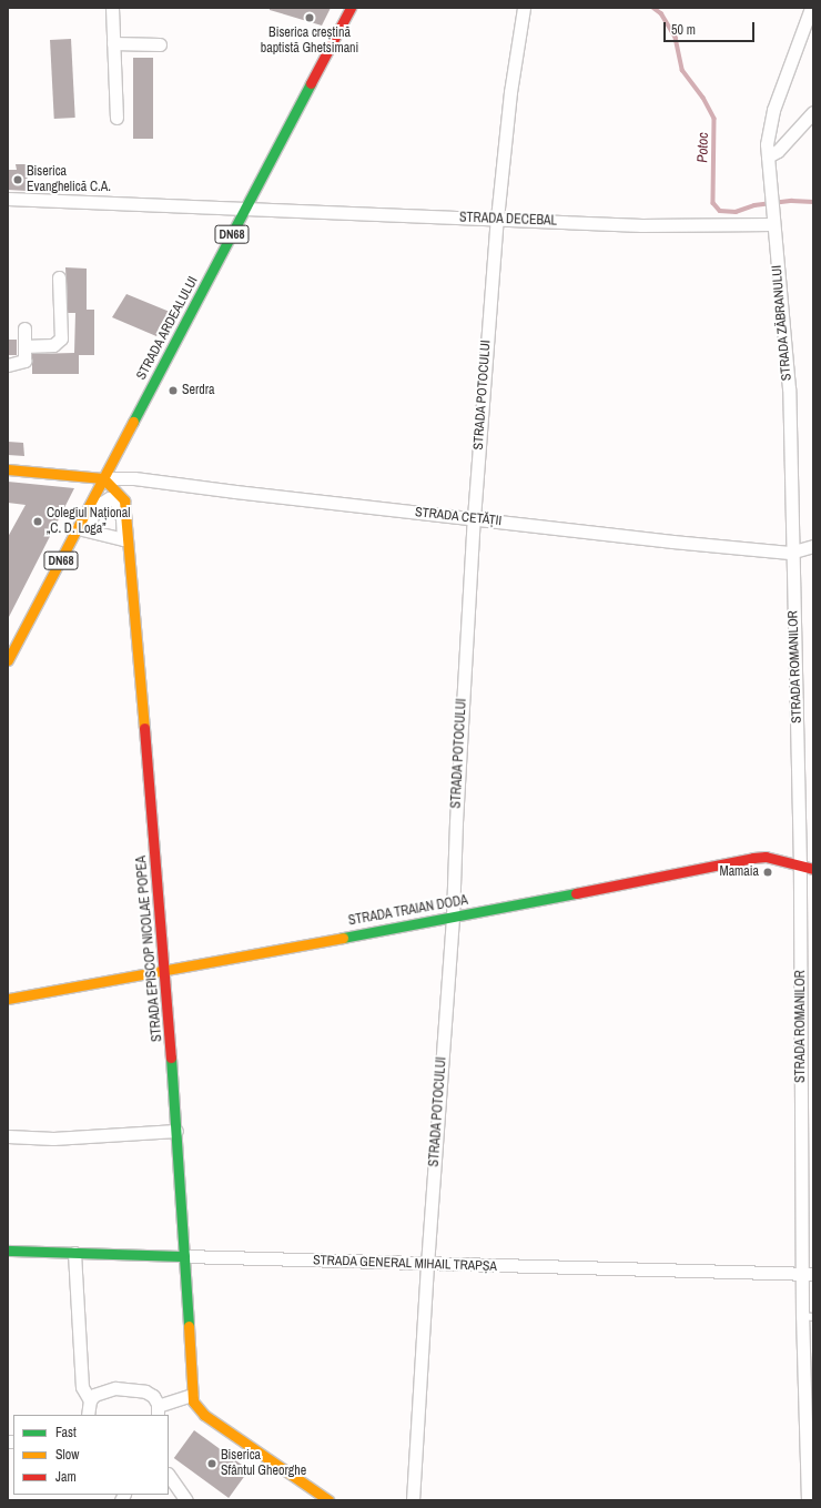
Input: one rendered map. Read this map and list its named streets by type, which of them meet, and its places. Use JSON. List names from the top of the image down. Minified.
{"streets":{"main road":["DN68","STRADA ARDEALULUI","STRADA TRAIAN DODA","STRADA EPISCOP NICOLAE POPEA","STRADA GENERAL MIHAIL TRAPȘA"],"street":["STRADA DECEBAL","STRADA ZĂBRANULUI","STRADA POTOCULUI","STRADA CETĂȚII","STRADA ROMANILOR"]},"crossings":[["STRADA DECEBAL","STRADA ZĂBRANULUI"],["STRADA DECEBAL","STRADA ARDEALULUI"],["STRADA DECEBAL","STRADA POTOCULUI"],["STRADA ZĂBRANULUI","STRADA CETĂȚII"],["STRADA ZĂBRANULUI","STRADA ROMANILOR"],["STRADA ARDEALULUI","STRADA CETĂȚII"],["STRADA ARDEALULUI","STRADA EPISCOP NICOLAE POPEA"],["STRADA POTOCULUI","STRADA CETĂȚII"],["STRADA POTOCULUI","STRADA TRAIAN DODA"],["STRADA POTOCULUI","STRADA GENERAL MIHAIL TRAPȘA"],["STRADA CETĂȚII","STRADA ROMANILOR"],["STRADA CETĂȚII","STRADA EPISCOP NICOLAE POPEA"],["STRADA ROMANILOR","STRADA TRAIAN DODA"],["STRADA ROMANILOR","STRADA GENERAL MIHAIL TRAPȘA"],["STRADA TRAIAN DODA","STRADA EPISCOP NICOLAE POPEA"],["STRADA EPISCOP NICOLAE POPEA","STRADA GENERAL MIHAIL TRAPȘA"]],"water":["Potoc"],"places":["Biserica creștină baptistă Ghetsimani","Biserica Evanghelică C.A.","Serdra","Colegiul Național „C. D. Loga”","Mamaia","Biserica Sfântul Gheorghe"],"legend":["Fast","Slow","Jam"],"scale_bar":"50 m"}
